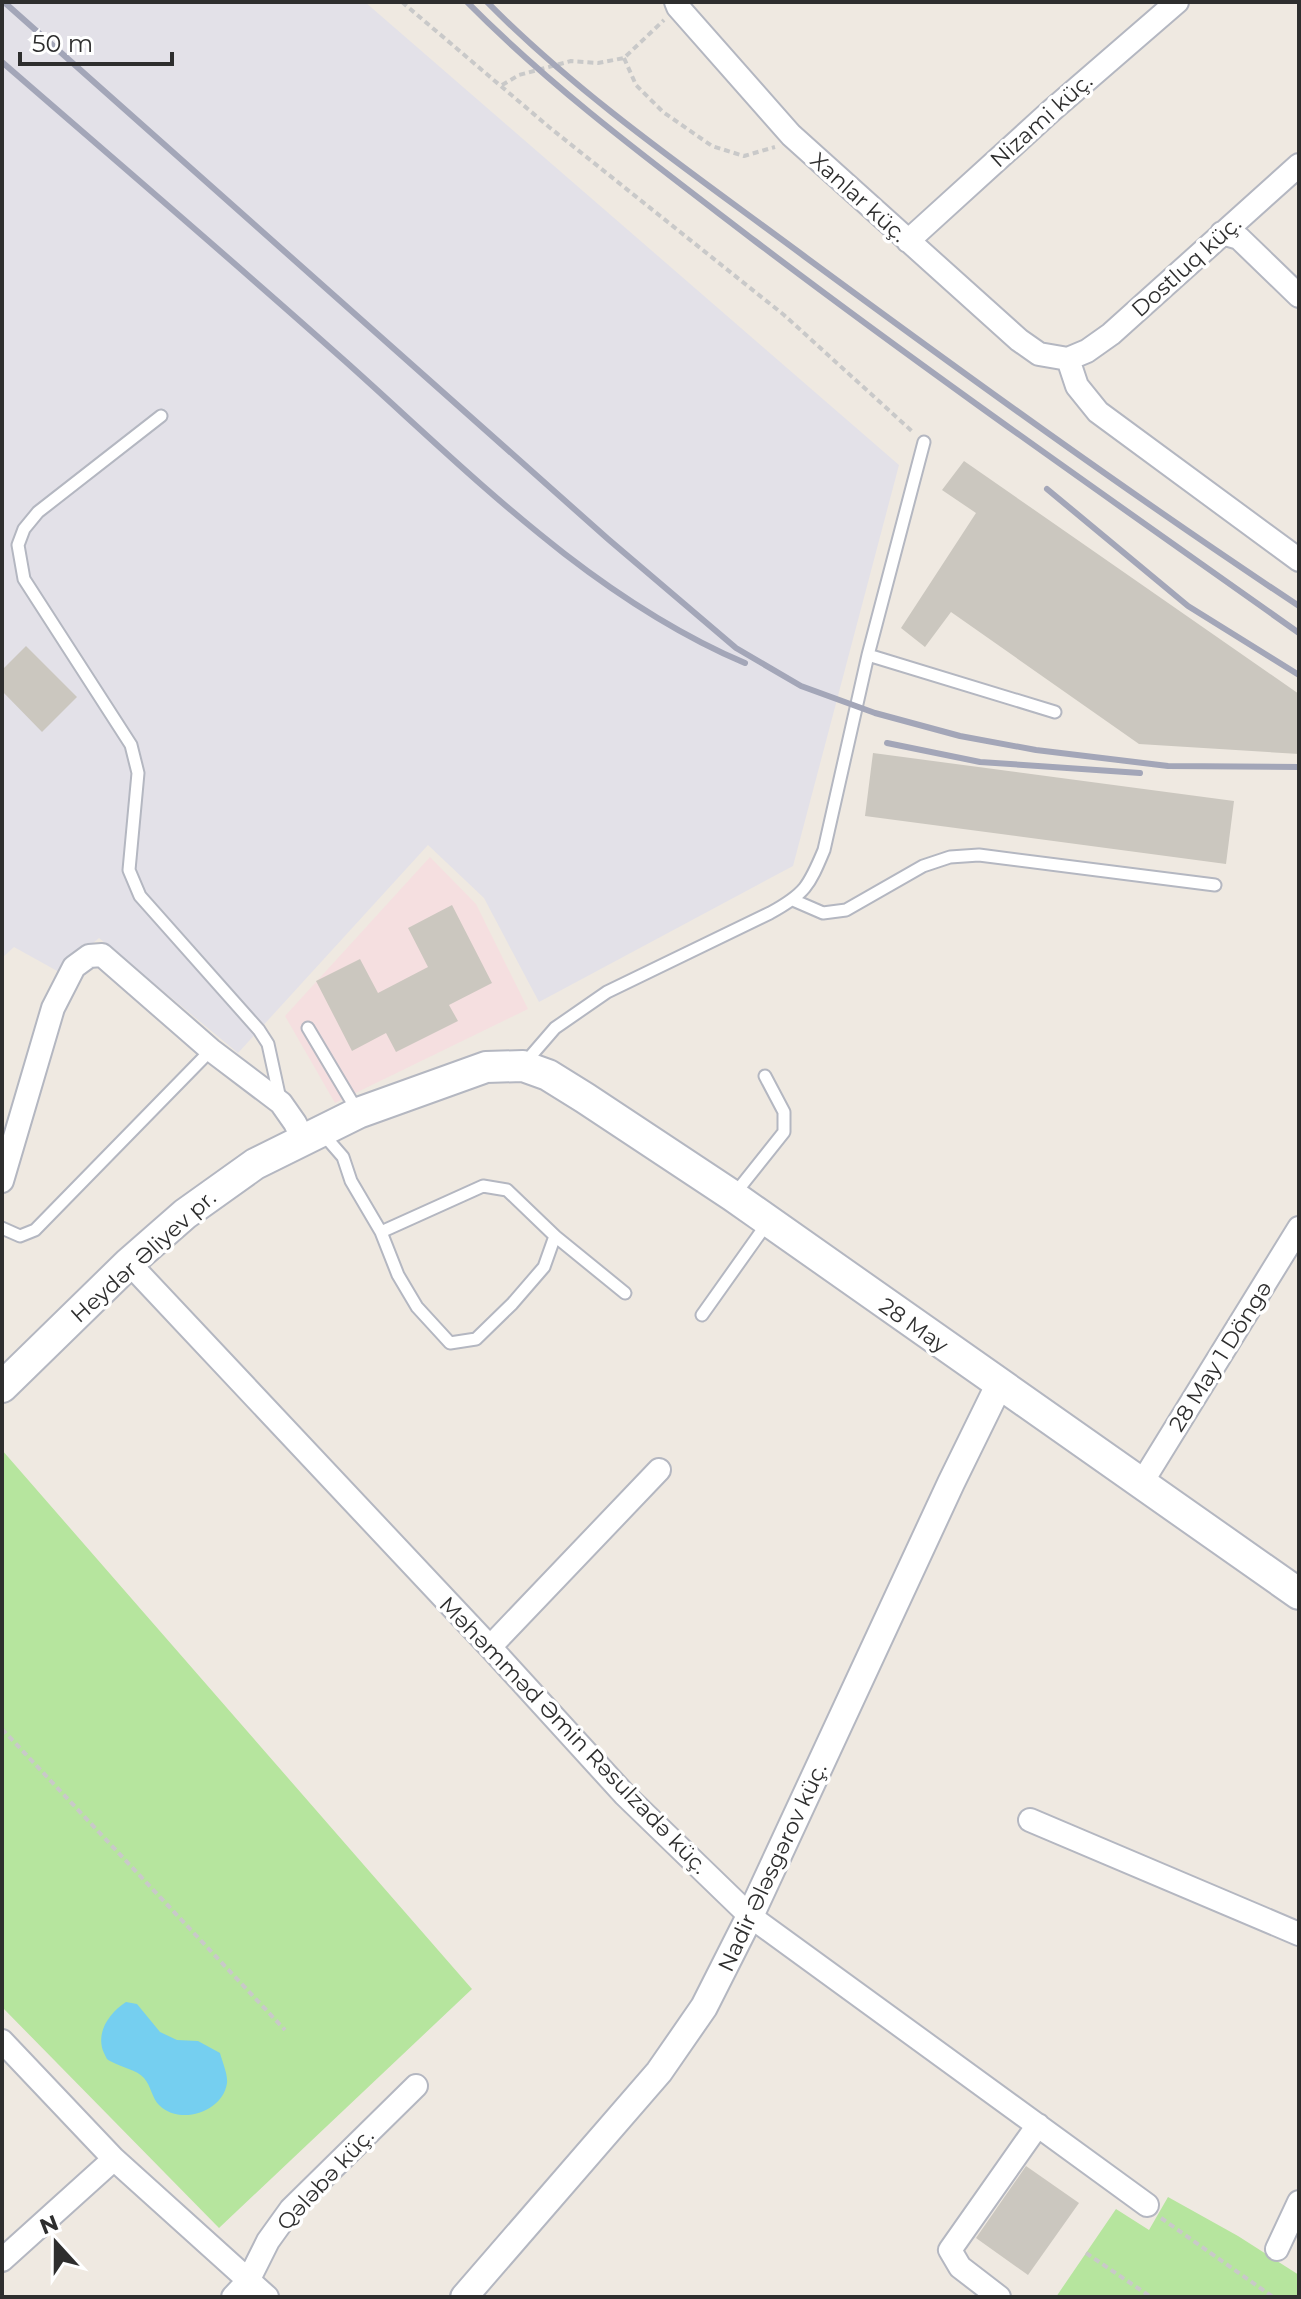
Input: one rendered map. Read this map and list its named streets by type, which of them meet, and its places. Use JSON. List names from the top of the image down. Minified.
{"streets":{"main road":["Heydər Əliyev pr.","28 May"],"street":["Nizami küç.","Xanlar küç.","Dostluq küç.","28 May 1 Döngə","Məhəmməd Əmin Rəsulzadə küç.","Nadir Ələsgərov küç.","Qələbə küç."]},"crossings":[["Nizami küç.","Xanlar küç."],["Xanlar küç.","Dostluq küç."],["Heydər Əliyev pr.","28 May"],["Heydər Əliyev pr.","Məhəmməd Əmin Rəsulzadə küç."],["28 May","28 May 1 Döngə"],["28 May","Nadir Ələsgərov küç."],["Məhəmməd Əmin Rəsulzadə küç.","Nadir Ələsgərov küç."]],"scale_bar":"50 m","north":"top"}
